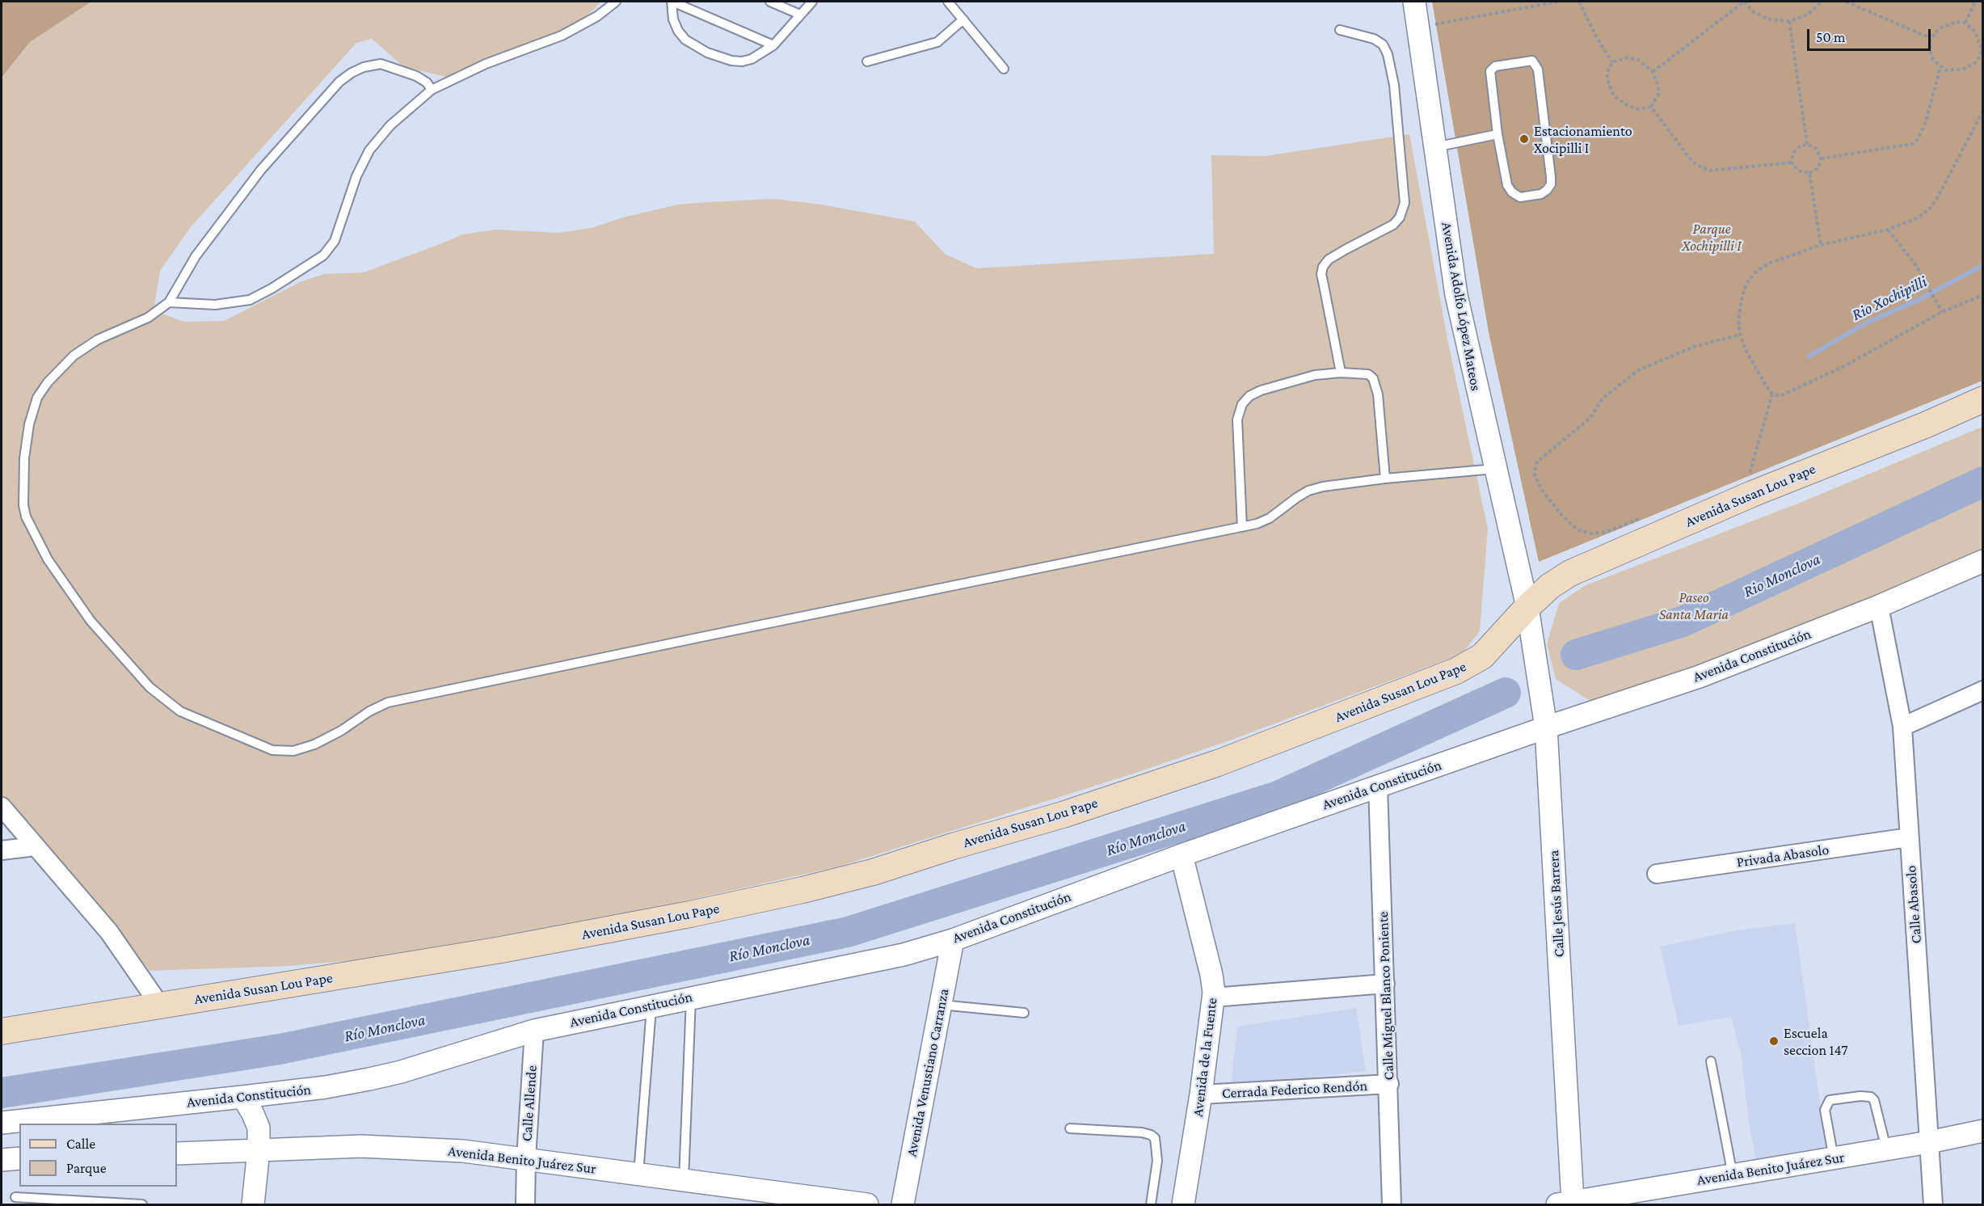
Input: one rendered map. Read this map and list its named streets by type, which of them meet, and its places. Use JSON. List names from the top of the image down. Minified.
{"streets":{"main road":["Avenida Susan Lou Pape"],"street":["Avenida Adolfo López Mateos","Avenida Constitución","Privada Abasolo","Calle Jesús Barrera","Calle Abasolo","Calle Miguel Blanco Poniente","Avenida de la Fuente","Avenida Venustiano Carranza","Cerrada Federico Rendón","Calle Allende","Avenida Benito Juárez Sur"]},"crossings":[["Avenida Adolfo López Mateos","Avenida Susan Lou Pape"],["Avenida Adolfo López Mateos","Calle Jesús Barrera"],["Avenida Susan Lou Pape","Calle Jesús Barrera"],["Avenida Constitución","Calle Jesús Barrera"],["Avenida Constitución","Calle Abasolo"],["Avenida Constitución","Calle Miguel Blanco Poniente"],["Avenida Constitución","Avenida de la Fuente"],["Avenida Constitución","Avenida Venustiano Carranza"],["Avenida Constitución","Calle Allende"],["Privada Abasolo","Calle Abasolo"],["Calle Jesús Barrera","Avenida Benito Juárez Sur"],["Calle Abasolo","Avenida Benito Juárez Sur"],["Calle Miguel Blanco Poniente","Cerrada Federico Rendón"],["Avenida de la Fuente","Cerrada Federico Rendón"],["Calle Allende","Avenida Benito Juárez Sur"]],"water":["Rio Xochipilli","Rio Monclova","Río Monclova"],"parks":["Parque Xochipilli I","Paseo Santa Maria"],"places":["Estacionamiento Xocipilli I","Escuela seccion 147"],"legend":["Calle","Parque"],"scale_bar":"50 m"}
